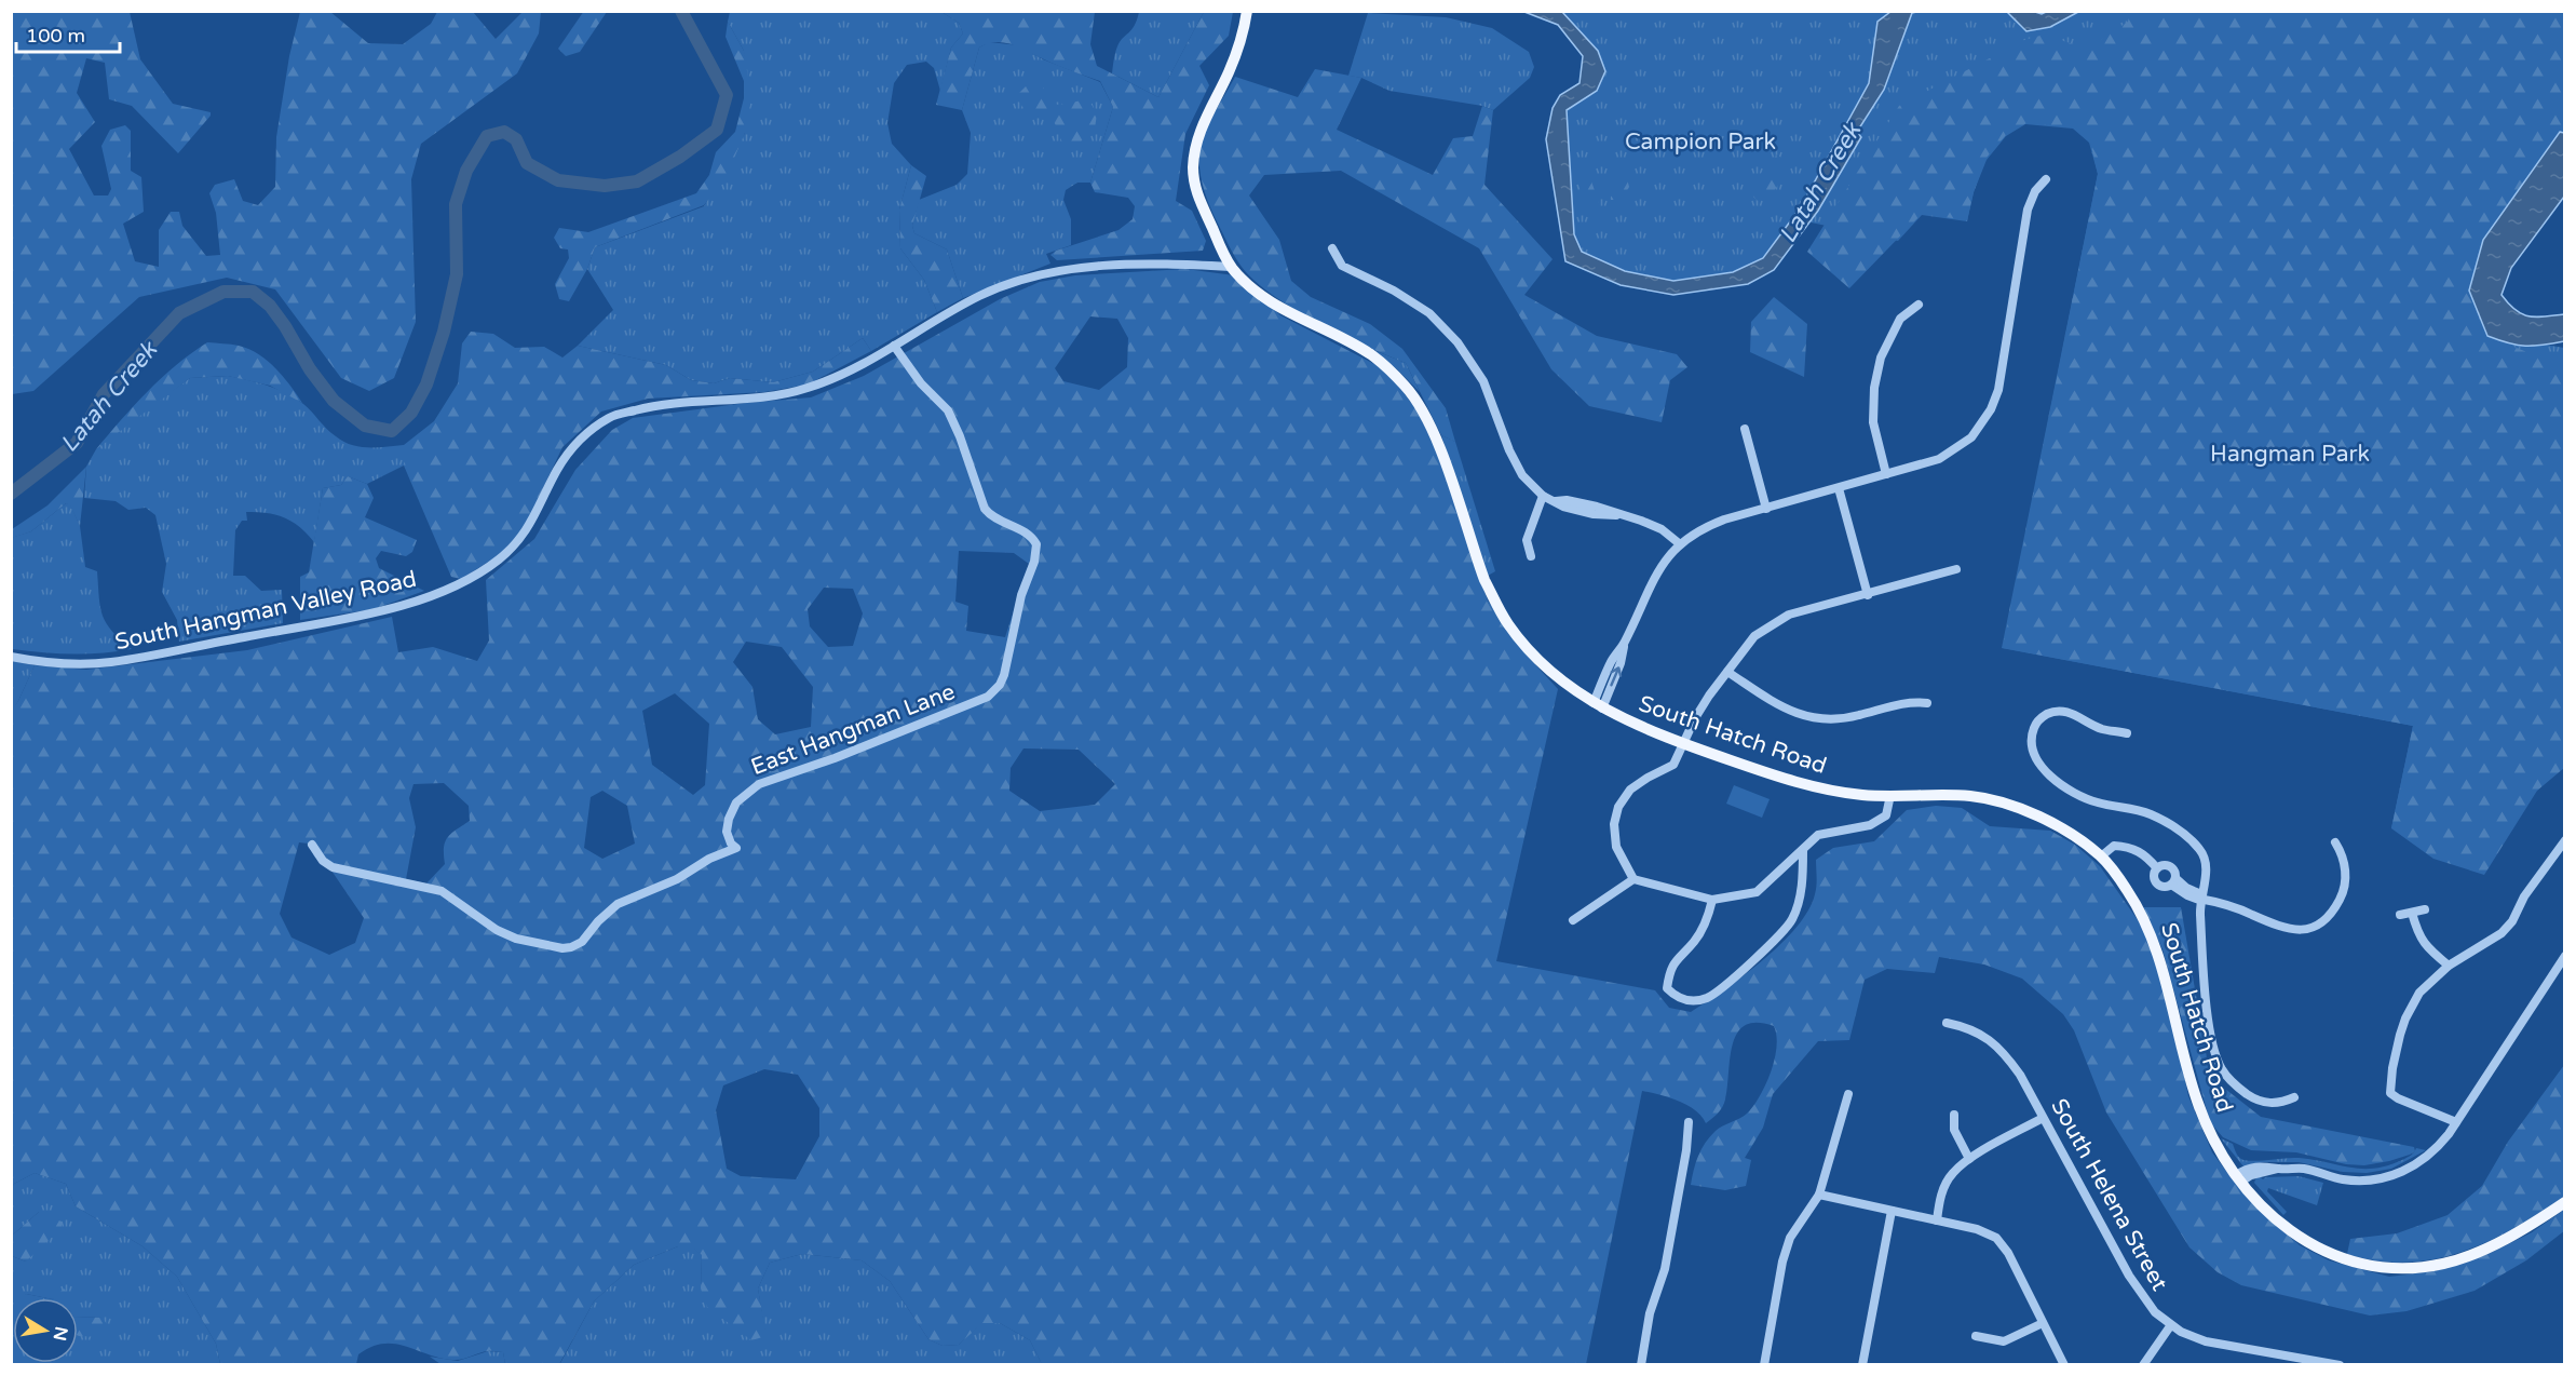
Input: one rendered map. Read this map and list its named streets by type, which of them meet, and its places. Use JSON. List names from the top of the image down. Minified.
{"streets":{"main road":["South Hatch Road"],"street":["South Hangman Valley Road","East Hangman Lane","South Helena Street"]},"crossings":[["South Hangman Valley Road","East Hangman Lane"],["South Hangman Valley Road","South Hatch Road"]],"water":["Latah Creek"],"parks":["Campion Park","Hangman Park"],"scale_bar":"100 m","north":"right"}
